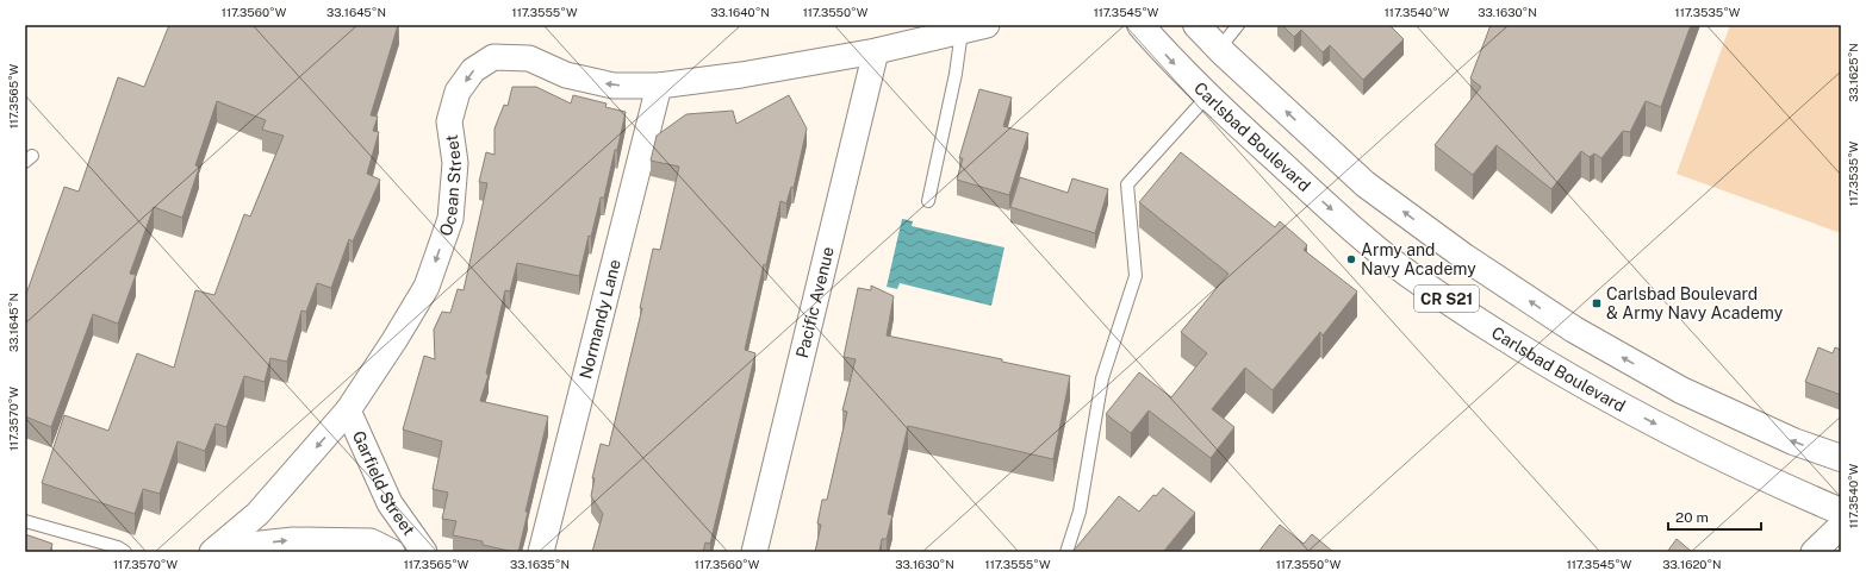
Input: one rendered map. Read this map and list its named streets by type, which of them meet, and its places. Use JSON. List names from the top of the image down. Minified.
{"streets":{"main road":["Carlsbad Boulevard","CR S21"],"street":["Ocean Street","Pacific Avenue","Normandy Lane","Garfield Street"]},"crossings":[["Ocean Street","Pacific Avenue"],["Ocean Street","Normandy Lane"],["Ocean Street","Garfield Street"]],"one_way":["Ocean Street","Garfield Street"],"places":{"other":["Army and Navy Academy"],"transit":["Carlsbad Boulevard & Army Navy Academy"]},"scale_bar":"20 m","coordinates":["117.3560°W","33.1645°N","117.3555°W","33.1640°N","117.3550°W","117.3545°W","117.3540°W","33.1630°N","117.3535°W","33.1625°N","117.3565°W","117.3570°W","33.1635°N","33.1620°N"]}
